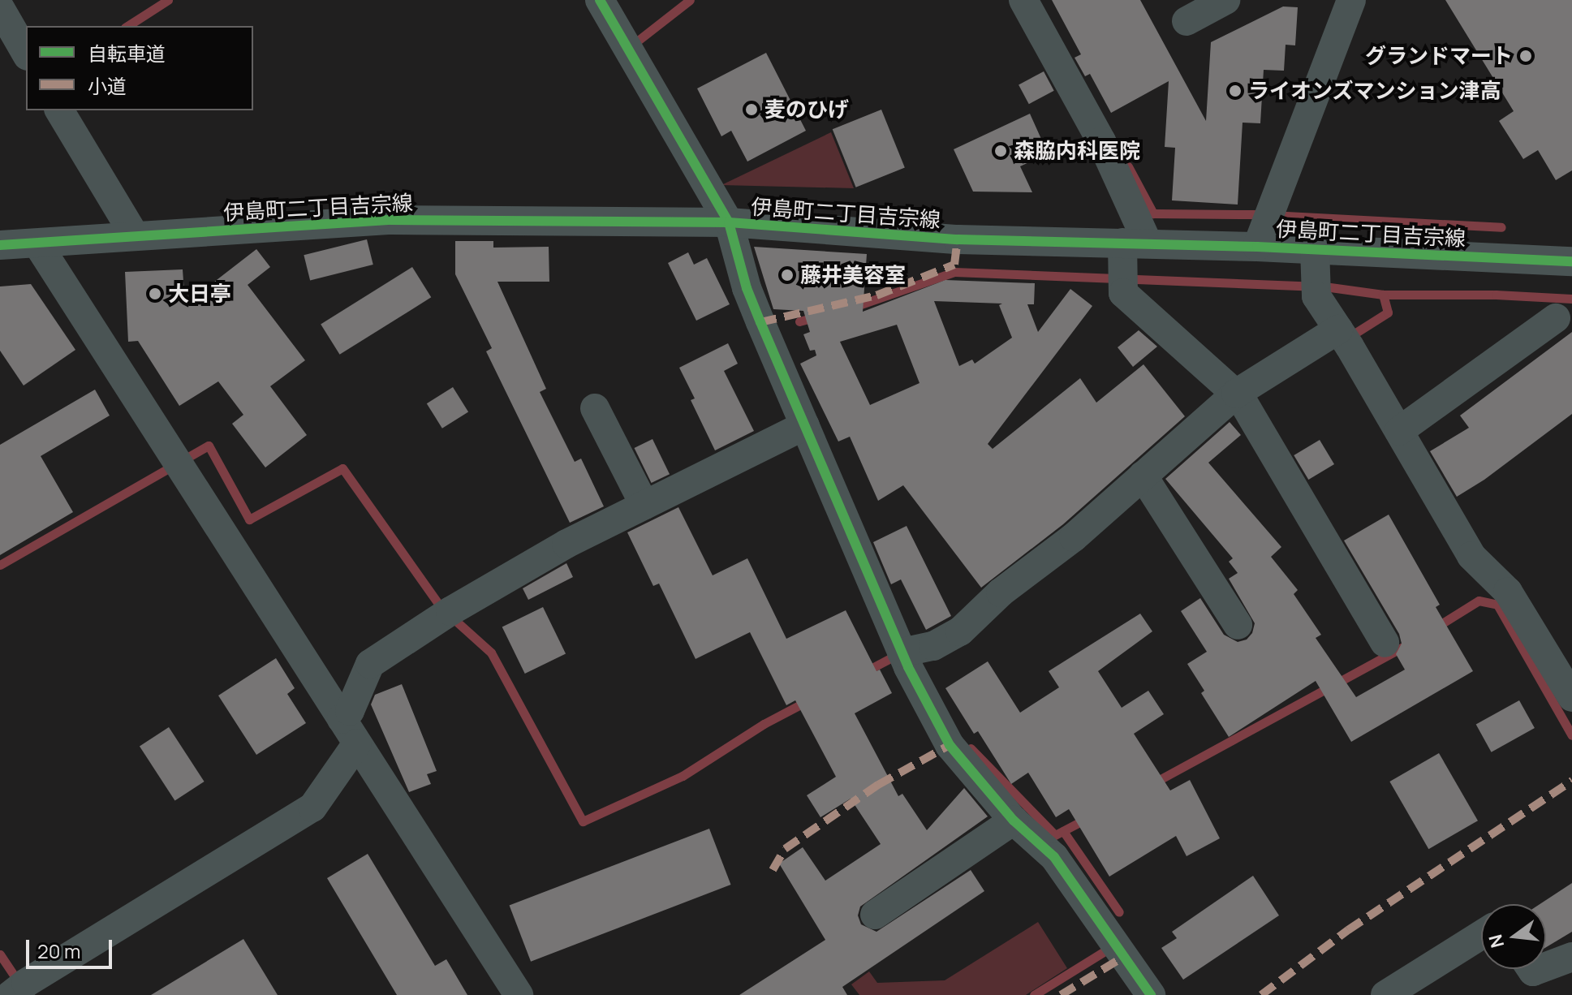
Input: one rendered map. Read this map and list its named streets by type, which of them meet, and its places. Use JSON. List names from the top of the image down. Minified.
{"streets":{"street":["伊島町二丁目吉宗線"]},"places":["グランドマート","ライオンズマンション津高","麦のひげ","森脇内科医院","藤井美容室","大日亭"],"legend":["自転車道","小道"],"scale_bar":"20 m","north":"left"}
